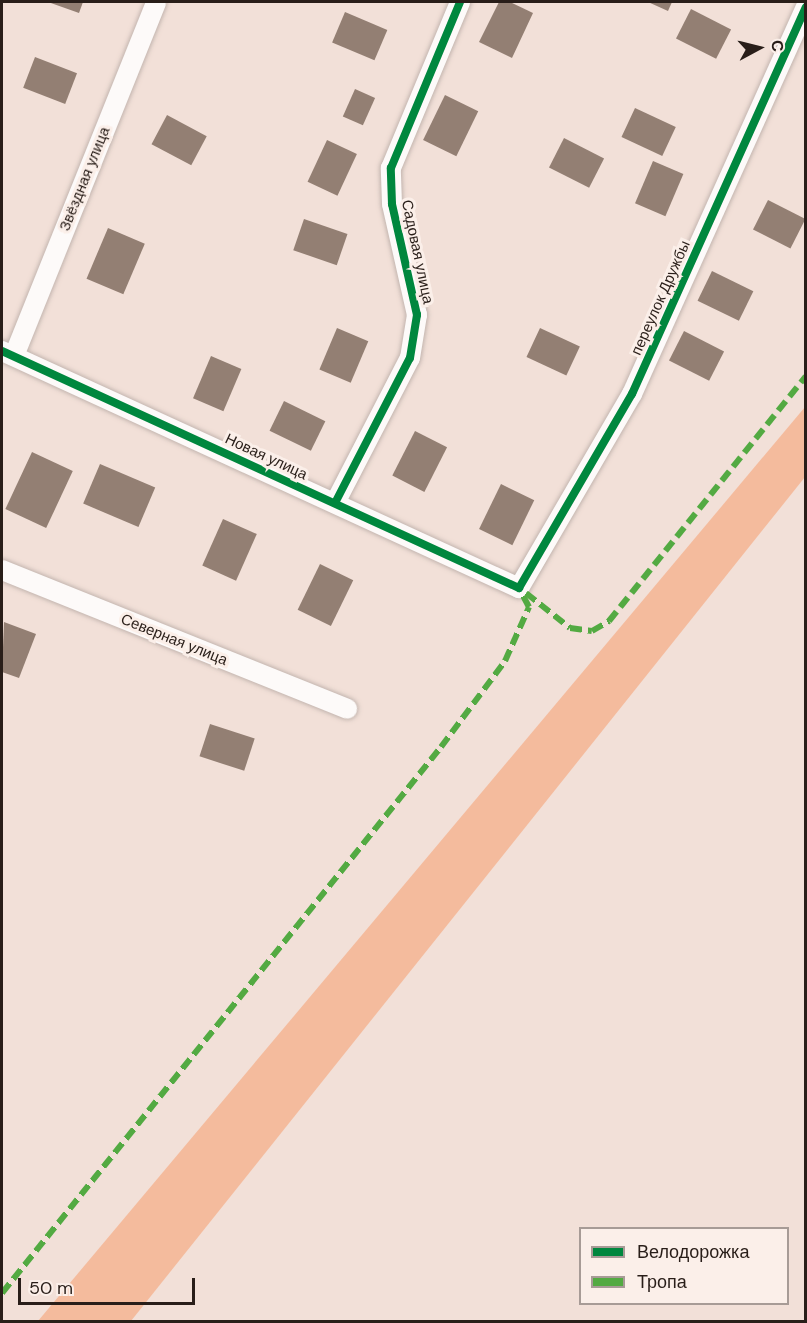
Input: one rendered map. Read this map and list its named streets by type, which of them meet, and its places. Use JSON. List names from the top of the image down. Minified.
{"streets":{"street":["Звёздная улица","Садовая улица","переулок Дружбы","Новая улица","Северная улица"]},"crossings":[["Звёздная улица","Новая улица"],["Садовая улица","Новая улица"],["переулок Дружбы","Новая улица"]],"legend":["Велодорожка","Тропа"],"scale_bar":"50 m","north":"right"}
